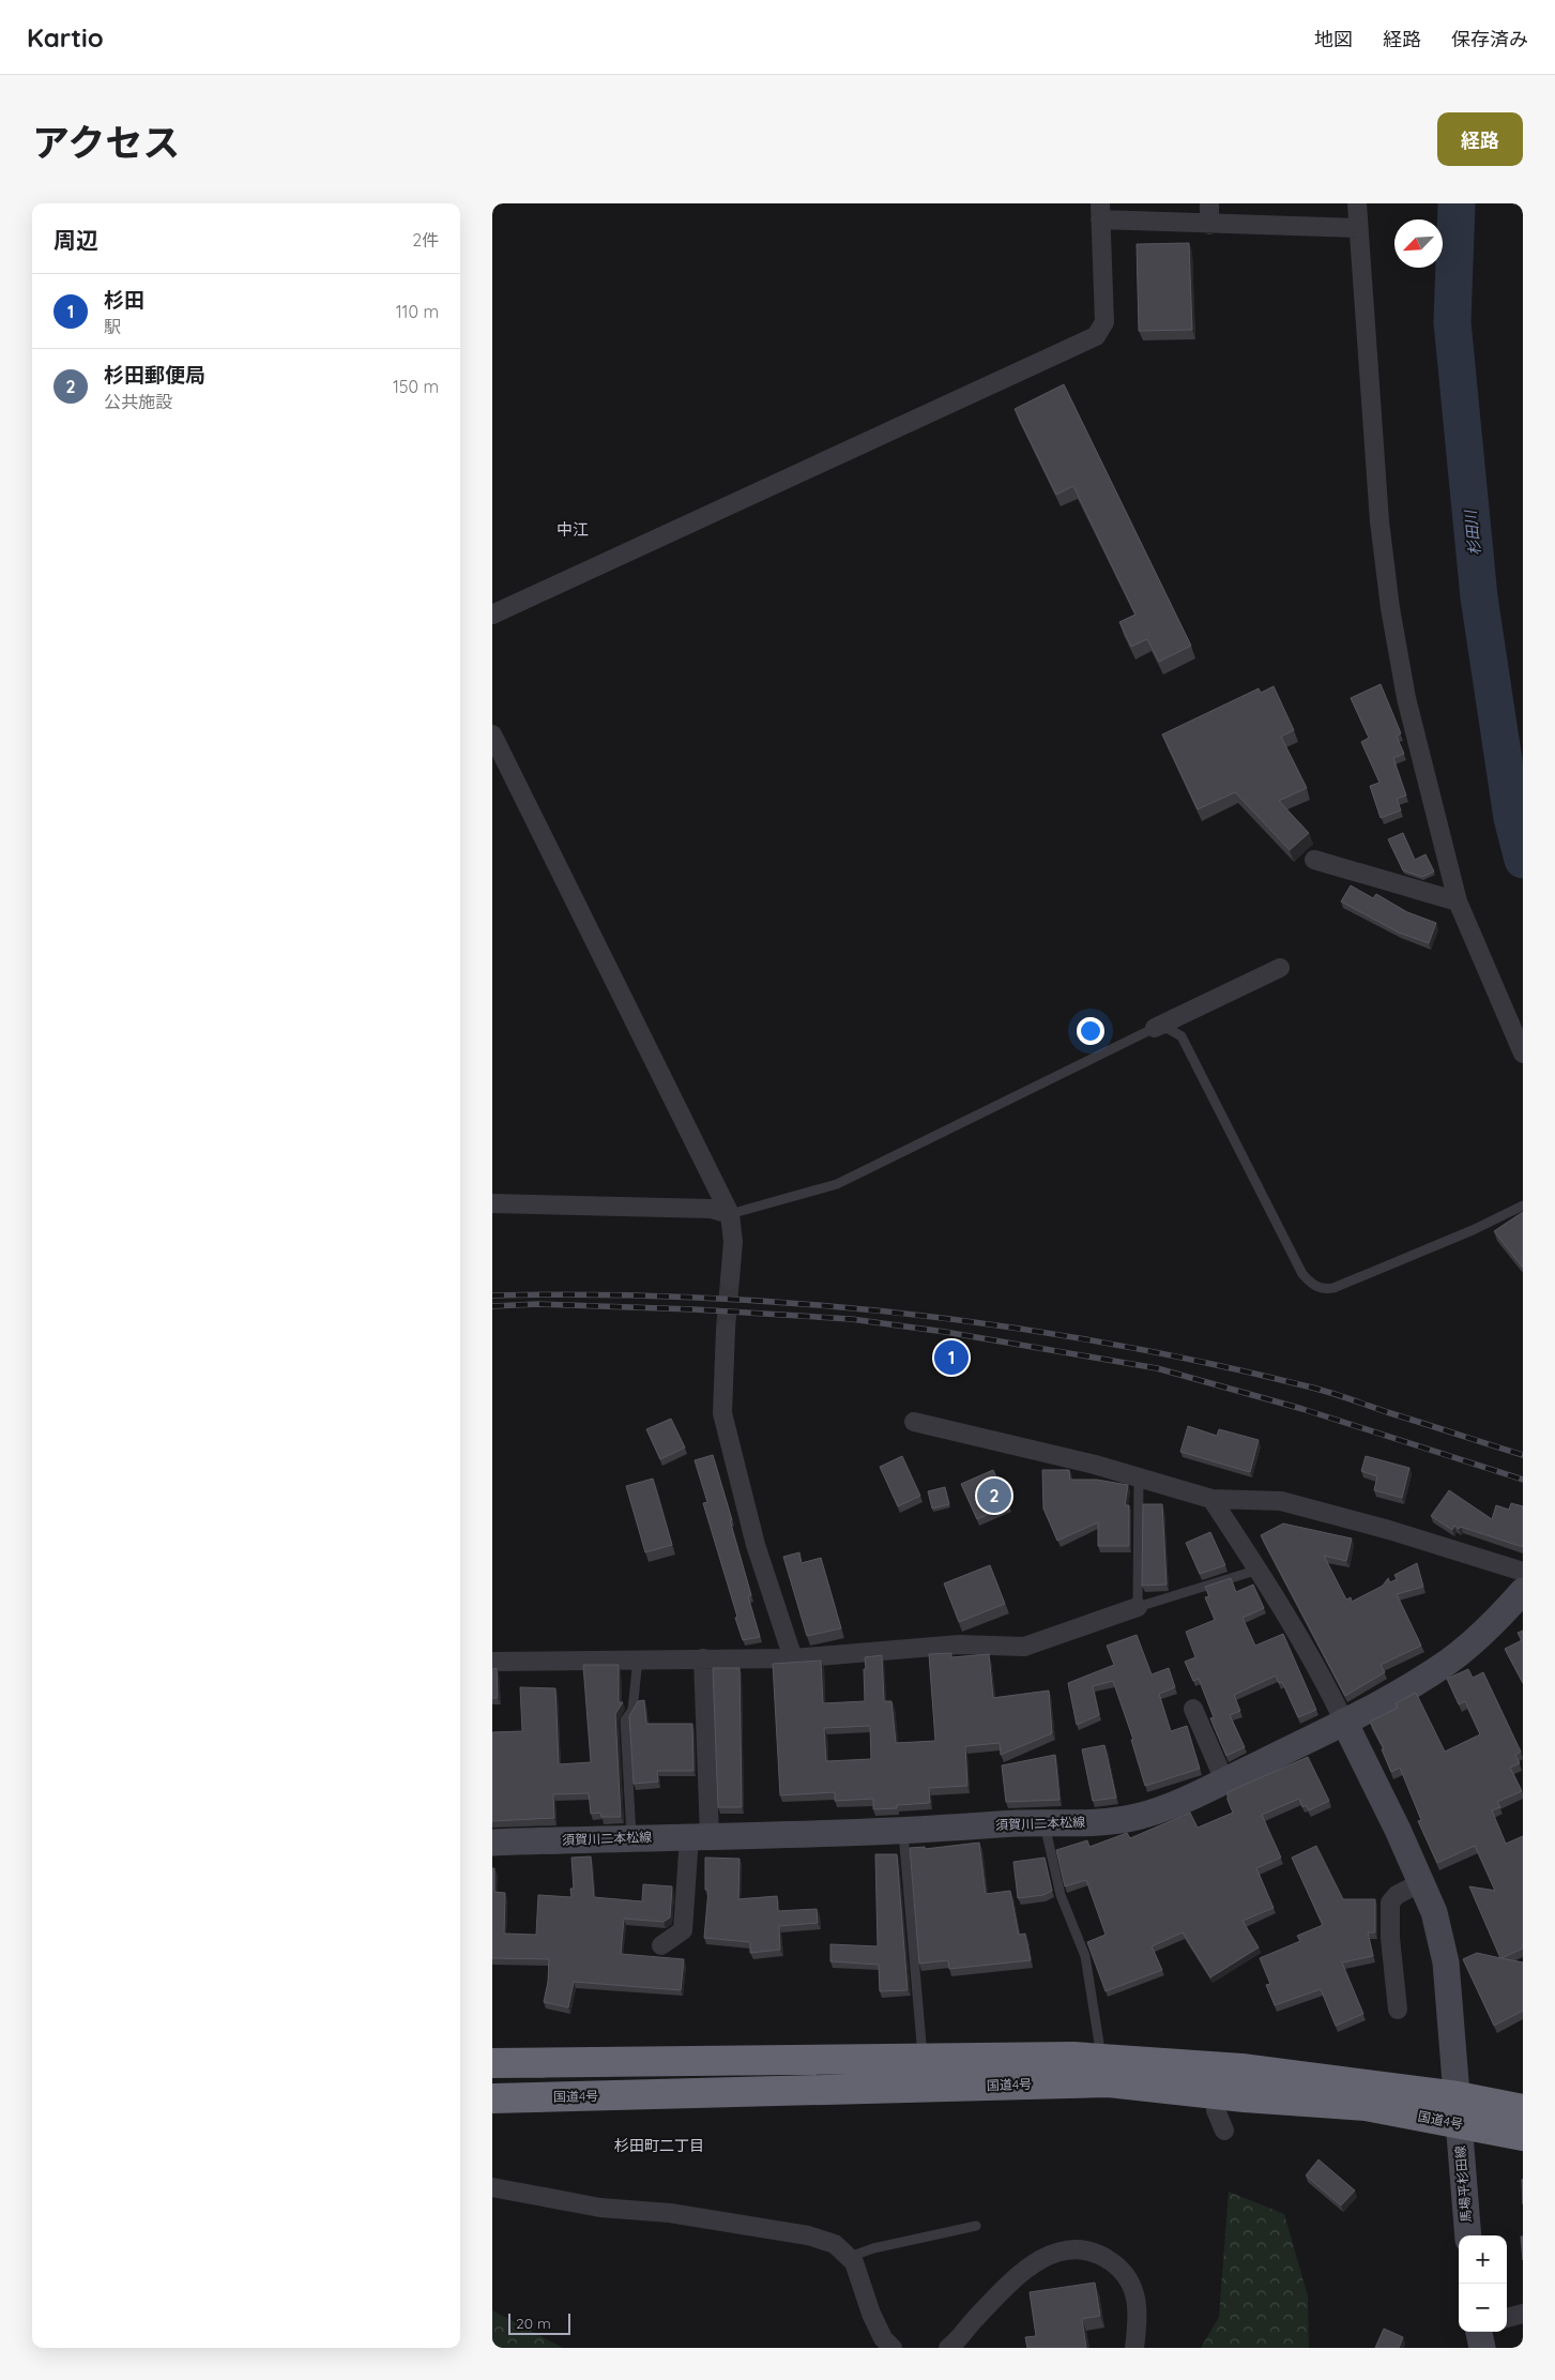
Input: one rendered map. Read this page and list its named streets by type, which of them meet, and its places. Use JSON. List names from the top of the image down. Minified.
{"streets":{"highway":["国道4号"],"main road":["須賀川二本松線","馬場平杉田線"]},"crossings":[["須賀川二本松線","馬場平杉田線"],["国道4号","馬場平杉田線"]],"districts":["中江","杉田町二丁目"],"water":["杉田川"],"scale_bar":"20 m","north":"bottom left","page":{"header":"Kartio","nav":["地図","経路","保存済み"],"title":"アクセス","buttons":"経路","heading":["周辺","2件"],"list":[{"mark":"1","name":"杉田","note":"駅","value":"110 m"},{"mark":"2","name":"杉田郵便局","note":"公共施設","value":"150 m"}],"pins":["1","2"],"map_buttons":["+","−"],"scale":"20 m"}}
